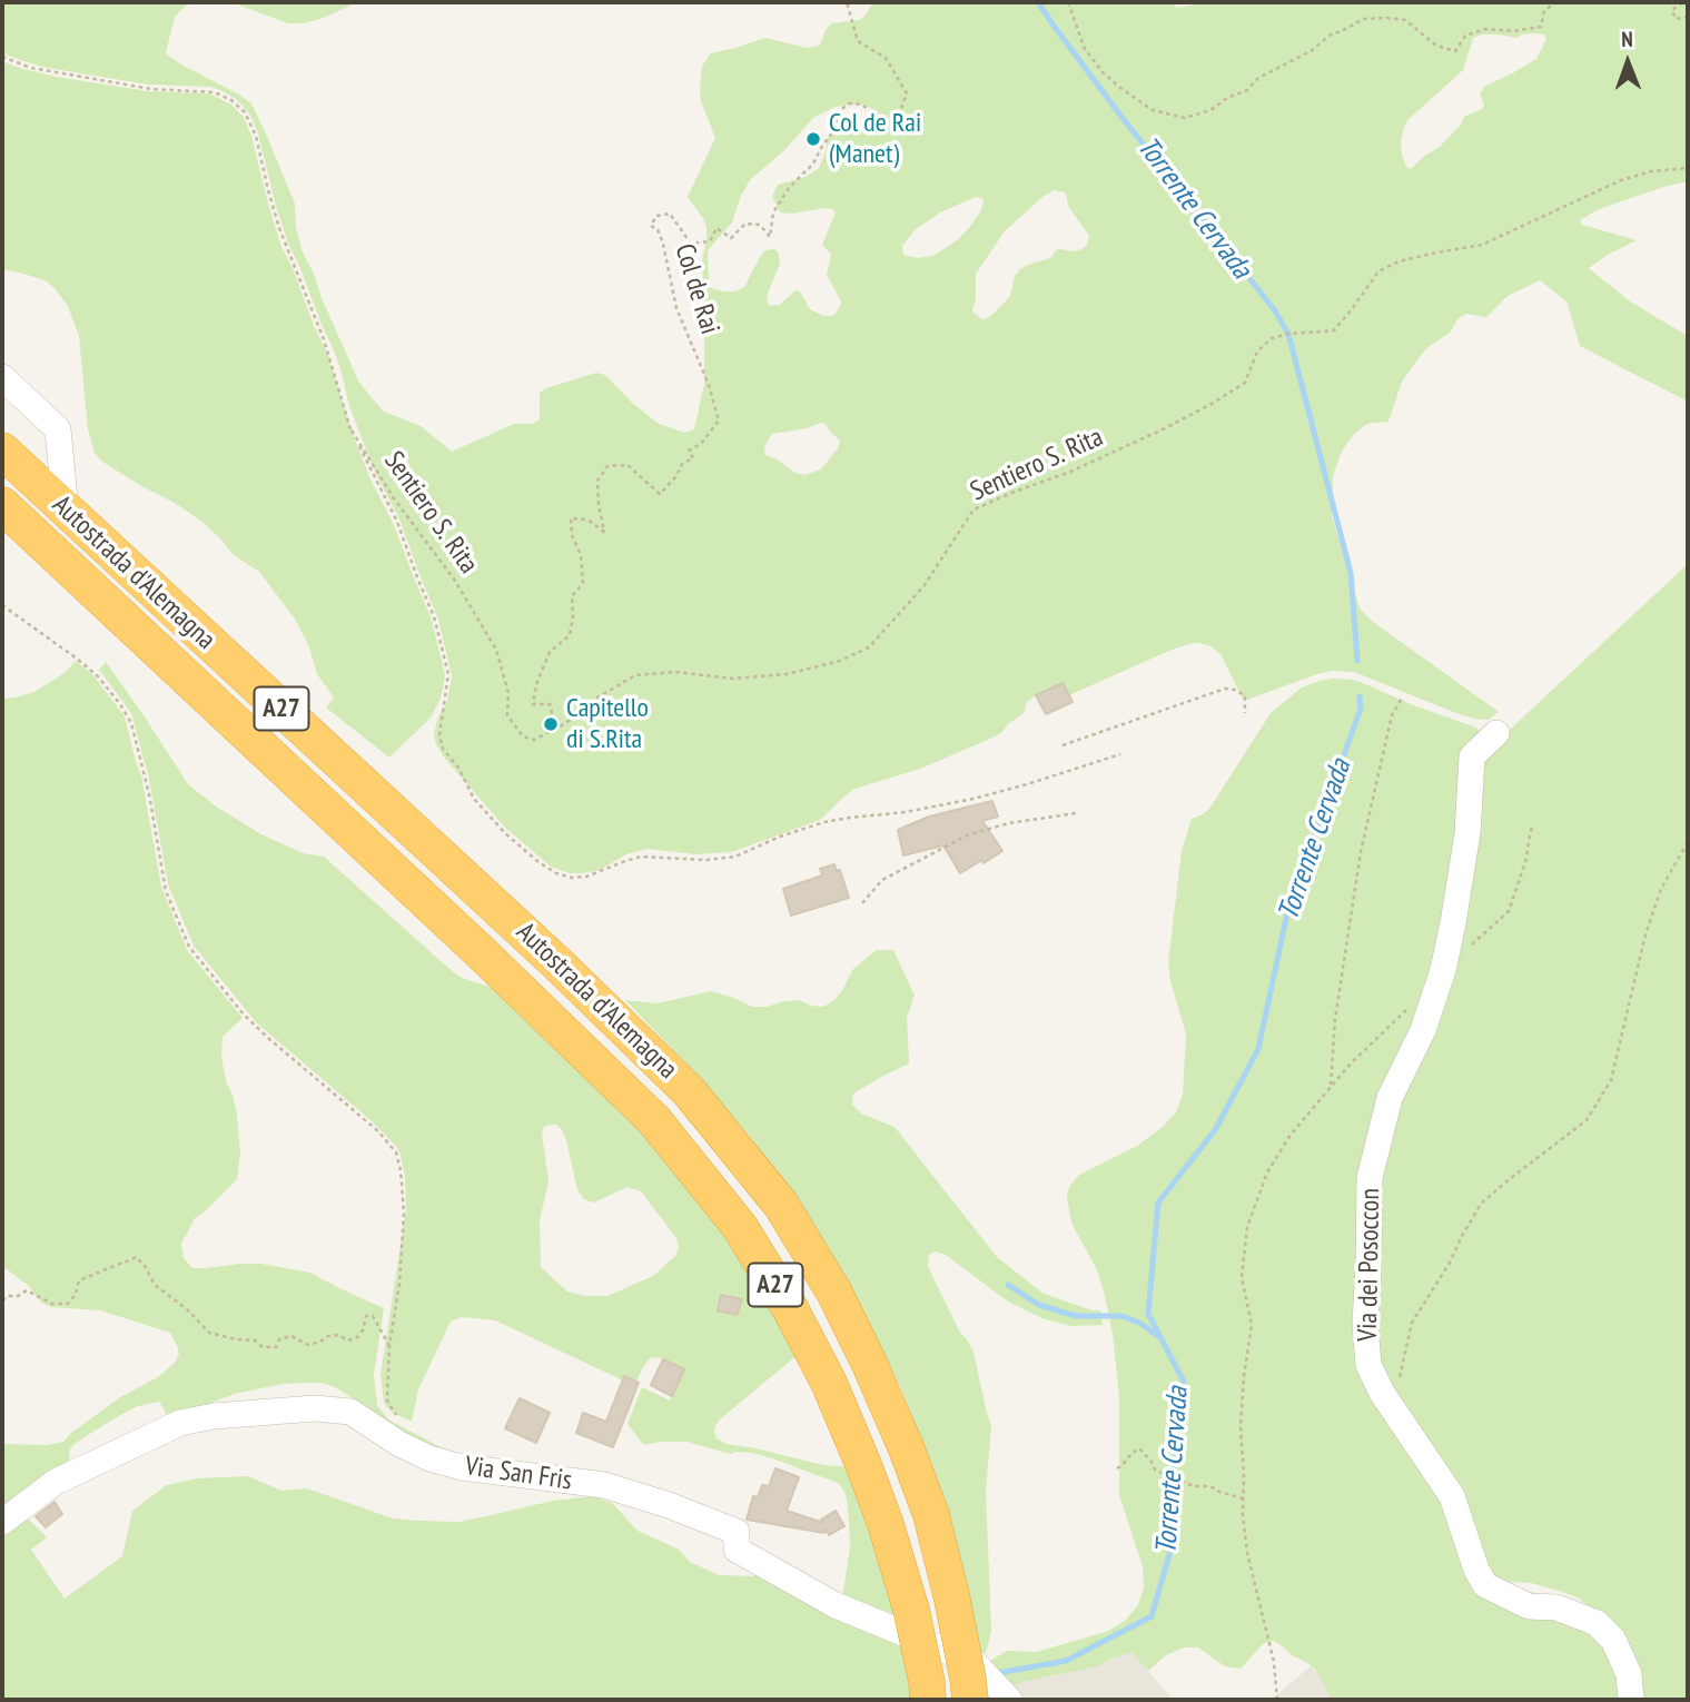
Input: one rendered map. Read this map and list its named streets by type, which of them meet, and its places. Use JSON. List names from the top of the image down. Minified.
{"streets":{"highway":["Autostrada d'Alemagna","A27"],"street":["Via dei Posoccon","Via San Fris"],"path":["Col de Rai","Sentiero S. Rita"]},"crossings":[["Col de Rai","Sentiero S. Rita"]],"water":["Torrente Cervada"],"places":["Col de Rai (Manet)","Capitello di S.Rita"],"north":"top"}
